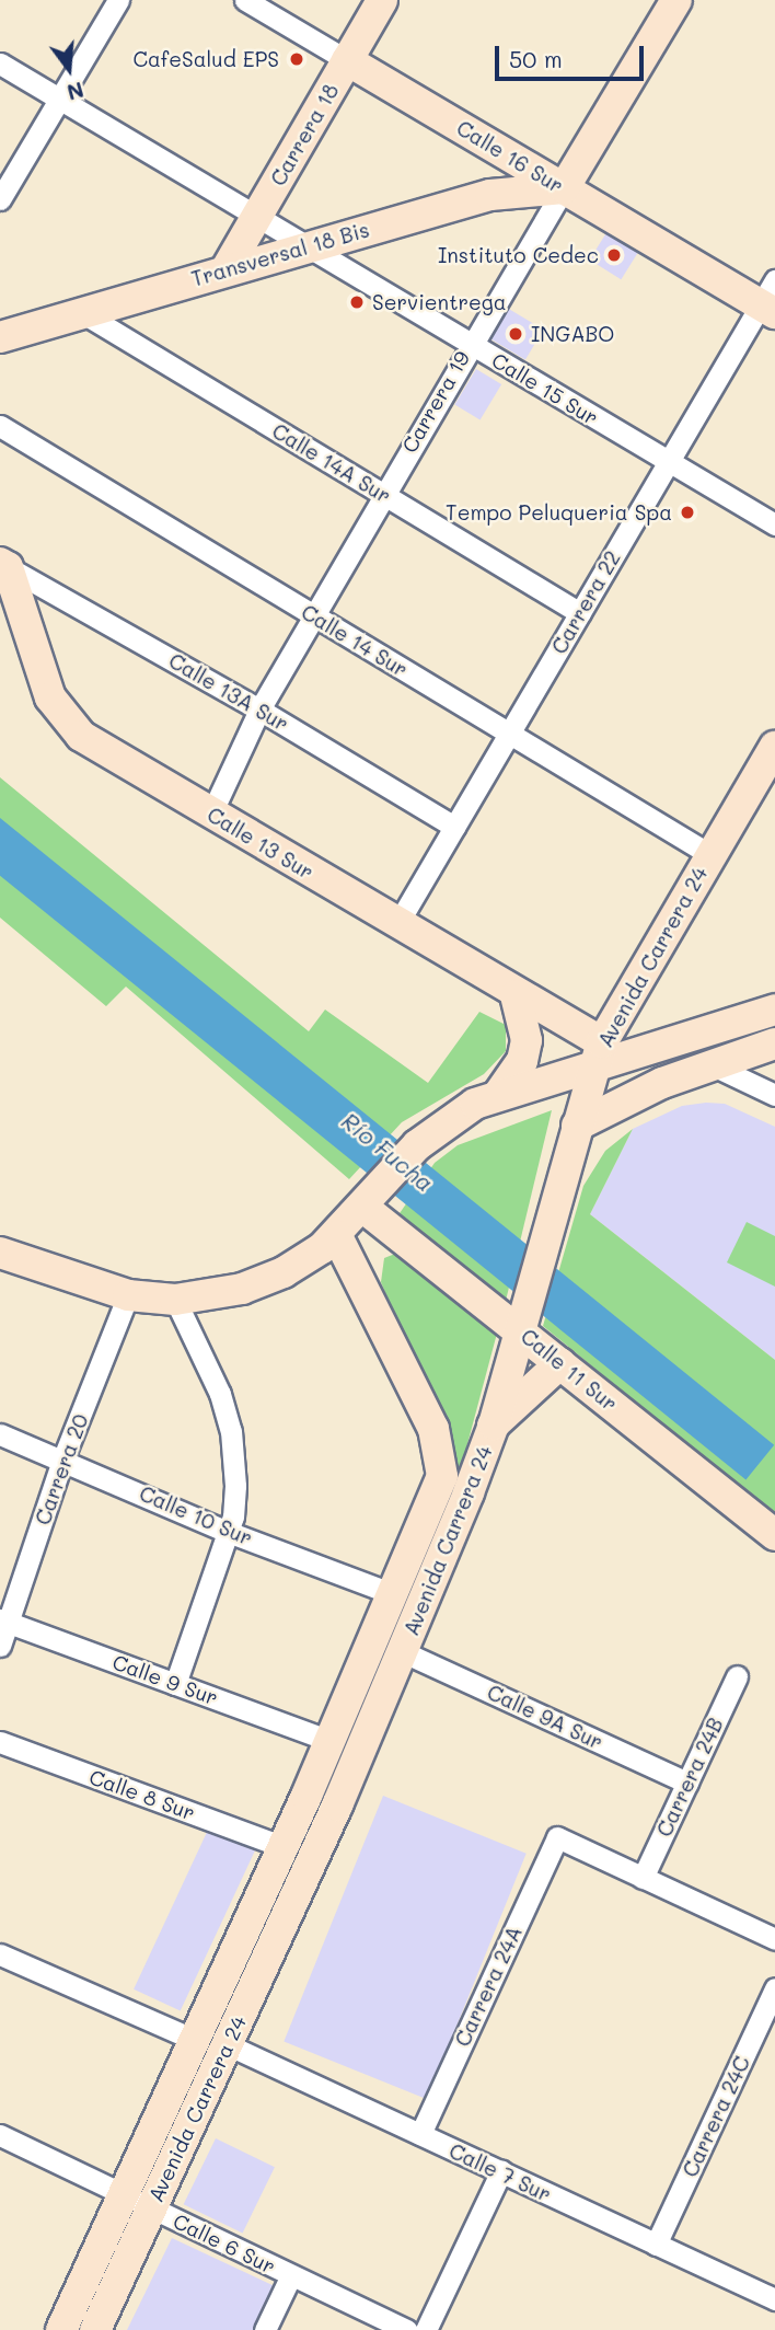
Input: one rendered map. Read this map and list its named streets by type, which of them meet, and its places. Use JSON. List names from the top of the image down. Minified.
{"streets":{"main road":["Carrera 18","Calle 16 Sur","Transversal 18 Bis","Carrera 19","Calle 13 Sur","Avenida Carrera 24","Calle 11 Sur"],"street":["Calle 15 Sur","Calle 14A Sur","Carrera 22","Calle 14 Sur","Calle 13A Sur","Carrera 20","Calle 10 Sur","Calle 9 Sur","Calle 9A Sur","Carrera 24B","Calle 8 Sur","Carrera 24A","Carrera 24C","Calle 7 Sur","Calle 6 Sur"]},"crossings":[["Carrera 18","Calle 16 Sur"],["Carrera 18","Transversal 18 Bis"],["Carrera 18","Calle 15 Sur"],["Calle 16 Sur","Transversal 18 Bis"],["Calle 16 Sur","Carrera 19"],["Calle 16 Sur","Carrera 22"],["Transversal 18 Bis","Calle 15 Sur"],["Transversal 18 Bis","Carrera 19"],["Transversal 18 Bis","Calle 14A Sur"],["Calle 15 Sur","Carrera 19"],["Calle 15 Sur","Carrera 22"],["Carrera 19","Calle 14A Sur"],["Carrera 19","Calle 14 Sur"],["Carrera 19","Calle 13A Sur"],["Carrera 19","Calle 13 Sur"],["Calle 14A Sur","Carrera 22"],["Carrera 22","Calle 14 Sur"],["Carrera 22","Calle 13A Sur"],["Carrera 22","Calle 13 Sur"],["Calle 14 Sur","Avenida Carrera 24"],["Calle 13A Sur","Calle 13 Sur"],["Calle 13 Sur","Avenida Carrera 24"],["Avenida Carrera 24","Calle 11 Sur"],["Avenida Carrera 24","Calle 10 Sur"],["Avenida Carrera 24","Calle 9 Sur"],["Avenida Carrera 24","Calle 9A Sur"],["Avenida Carrera 24","Calle 8 Sur"],["Avenida Carrera 24","Calle 7 Sur"],["Avenida Carrera 24","Calle 6 Sur"],["Carrera 20","Calle 10 Sur"],["Carrera 20","Calle 9 Sur"],["Calle 9A Sur","Carrera 24B"],["Carrera 24B","Carrera 24A"],["Carrera 24A","Calle 7 Sur"],["Carrera 24C","Calle 7 Sur"]],"water":["Río Fucha"],"places":["CafeSalud EPS","Instituto Cedec","Servientrega","INGABO","Tempo Peluqueria Spa"],"scale_bar":"50 m","north":"bottom"}
